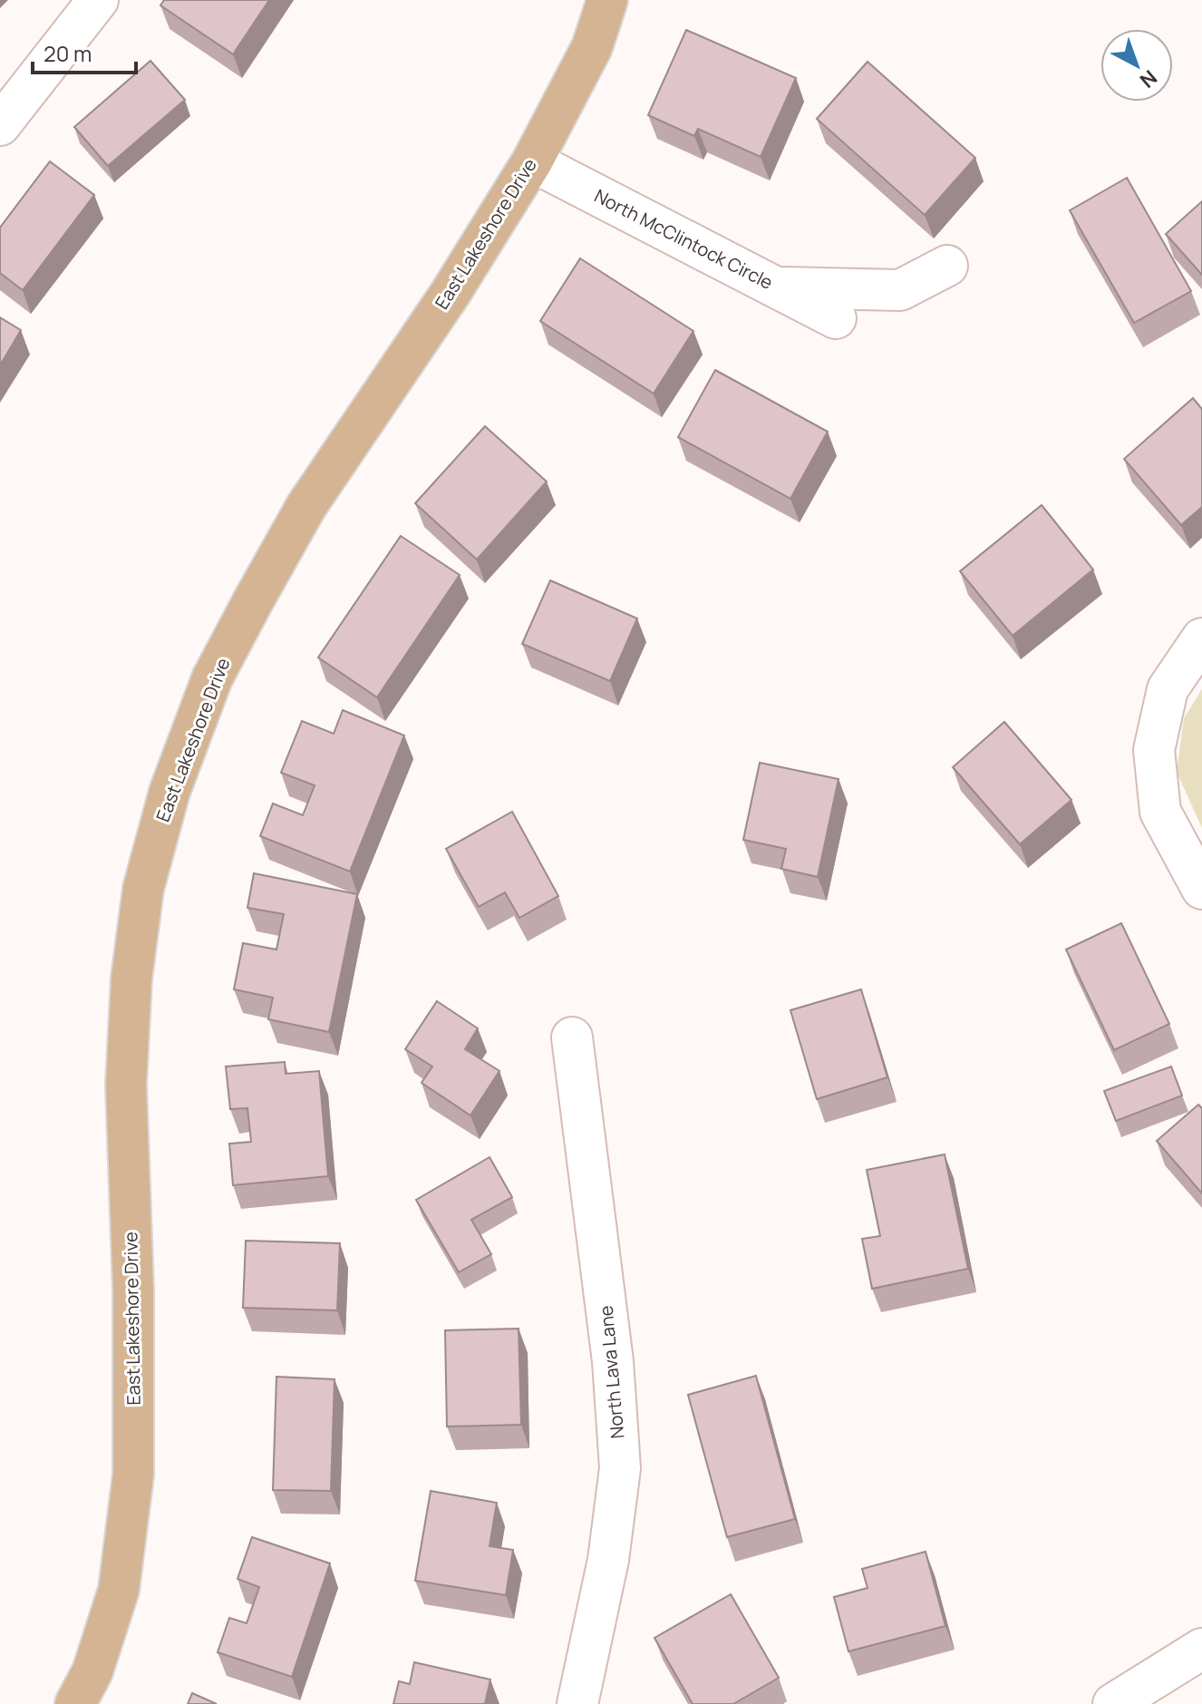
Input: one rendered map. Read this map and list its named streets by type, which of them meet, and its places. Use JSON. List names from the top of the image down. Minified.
{"streets":{"main road":["East Lakeshore Drive"],"street":["North McClintock Circle","North Lava Lane"]},"crossings":[["East Lakeshore Drive","North McClintock Circle"]],"scale_bar":"20 m","north":"bottom right"}
